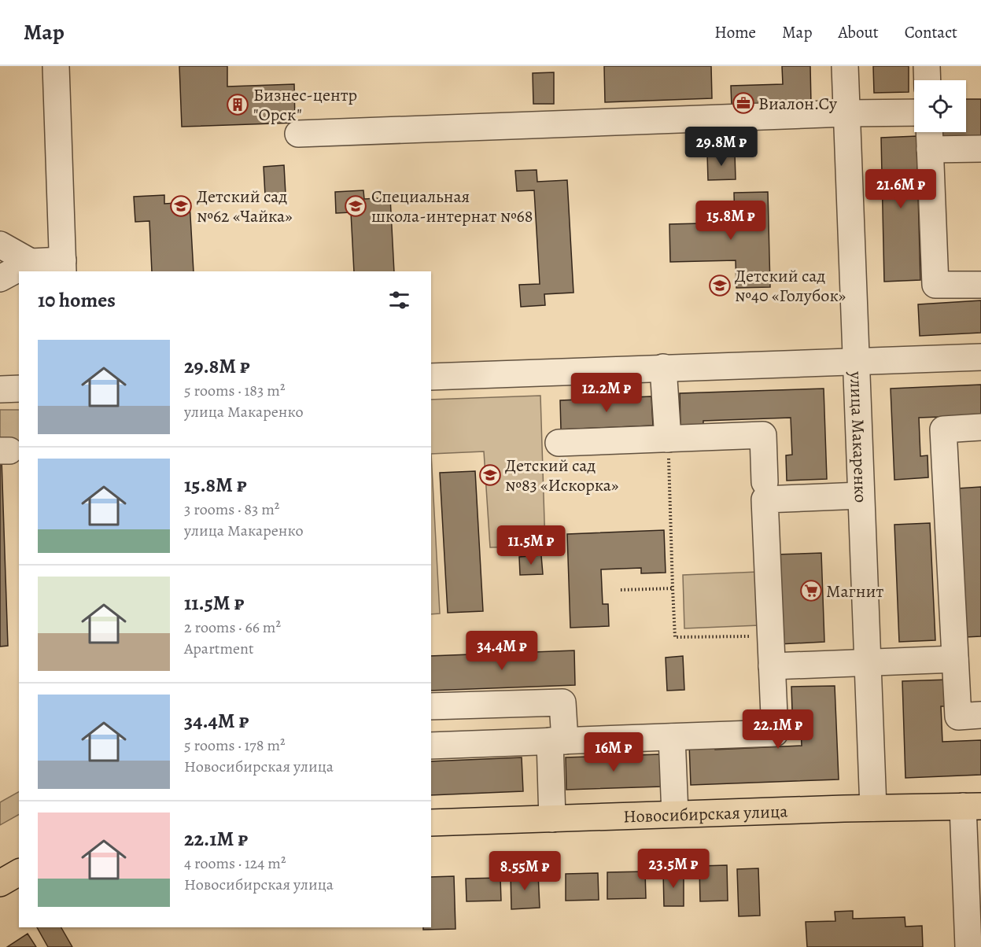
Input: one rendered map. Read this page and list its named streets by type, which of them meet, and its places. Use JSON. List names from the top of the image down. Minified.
{"streets":{"main road":["Новосибирская улица"],"street":["улица Макаренко"]},"crossings":[["улица Макаренко","Новосибирская улица"]],"places":{"office":["Виалон.Су"],"building":["Бизнес-центр \"Орск\""],"school or university":["Детский сад №62 «Чайка»","Специальная школа-интернат №68","Детский сад №40 «Голубок»","Детский сад №83 «Искорка»"],"supermarket":["Магнит"]},"page":{"header":"Map","nav":["Home","Map","About","Contact"],"price":["29.8M ₽","21.6M ₽","15.8M ₽","12.2M ₽","11.5M ₽","34.4M ₽","22.1M ₽","16M ₽","23.5M ₽","8.55M ₽"],"heading":"10 homes","list":[{"name":"29.8M ₽","note":"5 rooms · 183 m² · улица Макаренко"},{"name":"15.8M ₽","note":"3 rooms · 83 m² · улица Макаренко"},{"name":"11.5M ₽","note":"2 rooms · 66 m² · Apartment"},{"name":"34.4M ₽","note":"5 rooms · 178 m² · Новосибирская улица"},{"name":"22.1M ₽","note":"4 rooms · 124 m² · Новосибирская улица"}]}}
